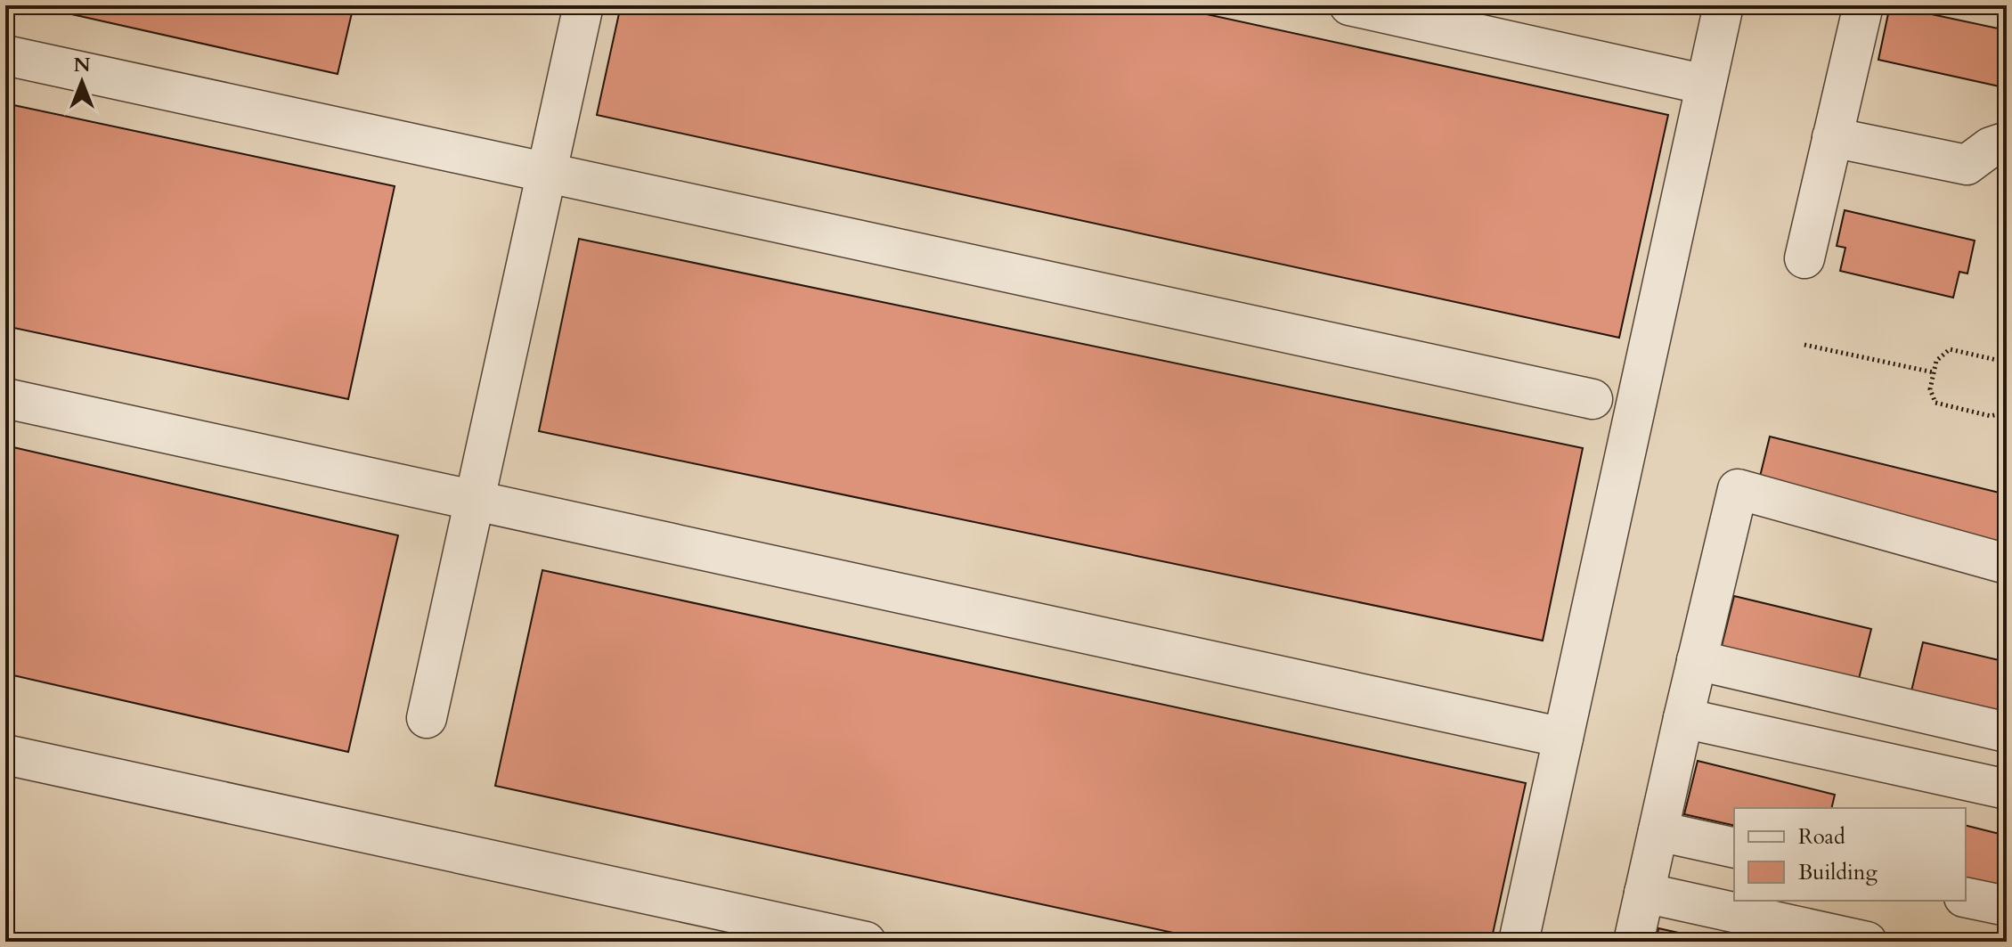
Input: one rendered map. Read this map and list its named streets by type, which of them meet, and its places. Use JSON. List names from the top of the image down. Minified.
{"legend":["Road","Building"],"north":"top"}
